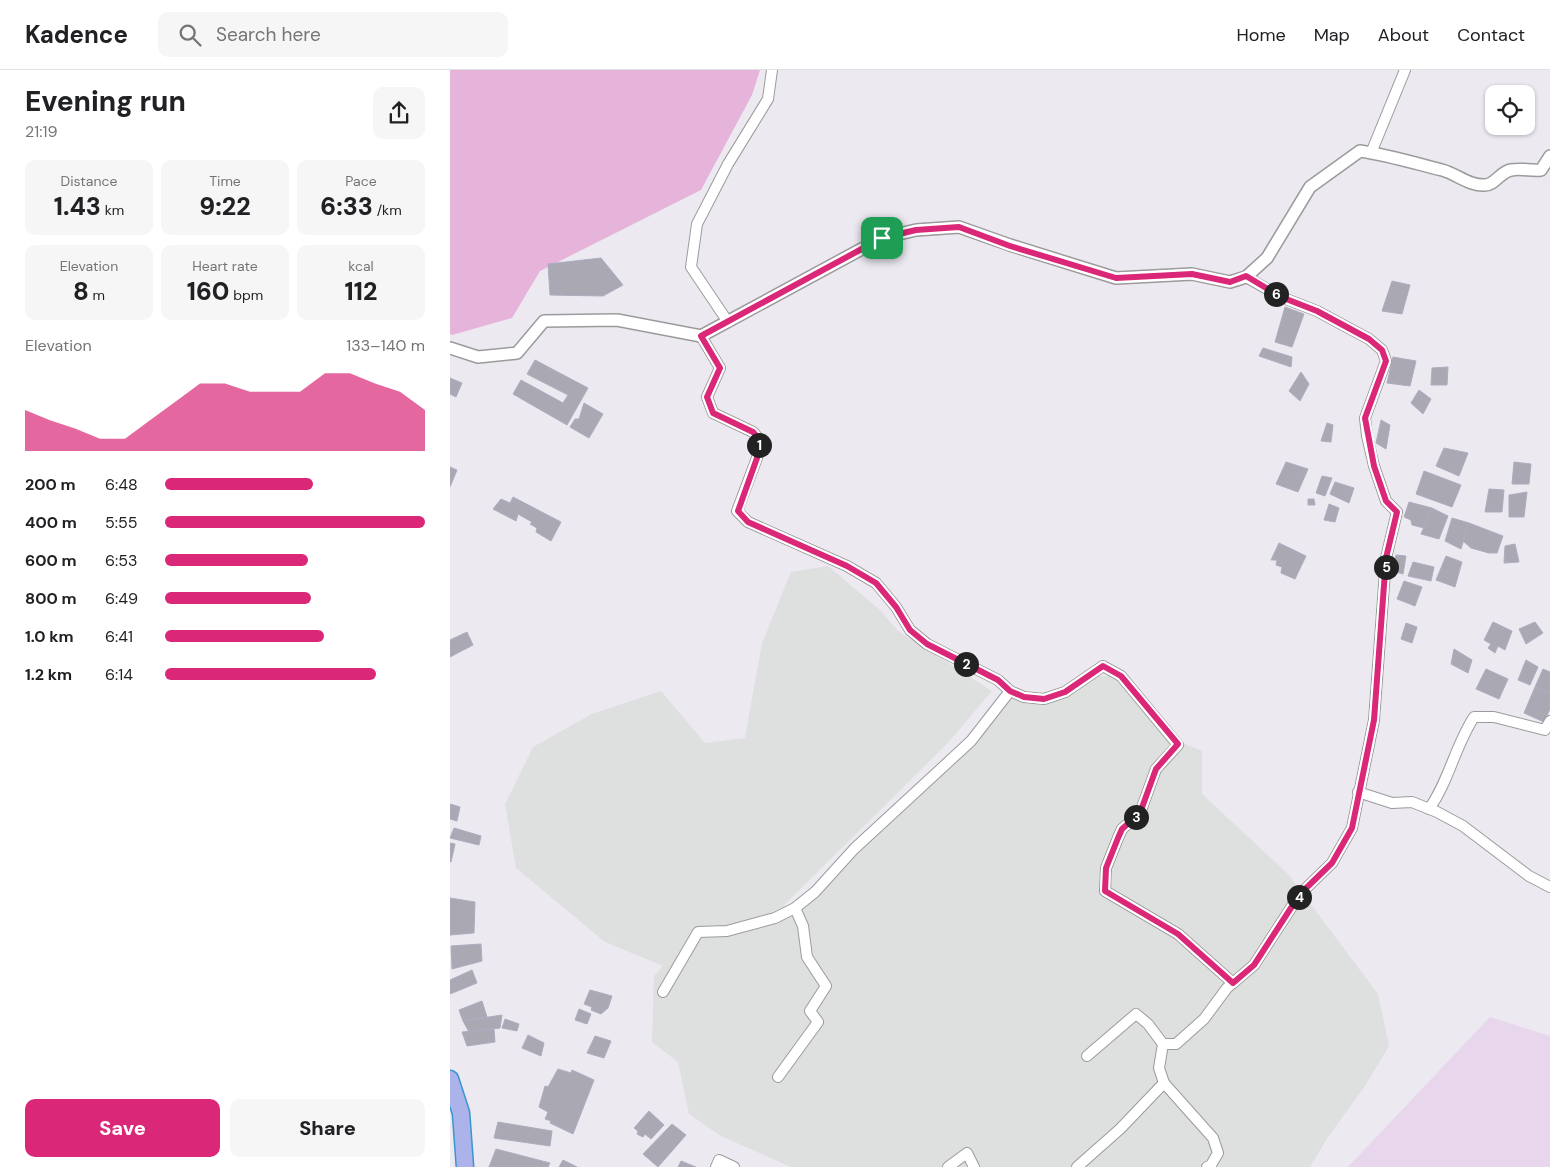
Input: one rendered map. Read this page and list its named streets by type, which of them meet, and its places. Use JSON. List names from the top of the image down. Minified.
{"page":{"header":"Kadence","search":"Search here","nav":["Home","Map","About","Contact"],"heading":["Evening run","21:19"],"stats":[["Distance","1.43 km"],["Time","9:22"],["Pace","6:33 /km"],["Elevation","8 m"],["Heart rate","160 bpm"],["kcal","112"]],"pins":["6","1","5","2","3","4"],"chart":["Elevation","133–140 m"],"list":[{"name":"200 m","note":"6:48"},{"name":"400 m","note":"5:55"},{"name":"600 m","note":"6:53"},{"name":"800 m","note":"6:49"},{"name":"1.0 km","note":"6:41"},{"name":"1.2 km","note":"6:14"}],"buttons":["Save","Share"]}}
